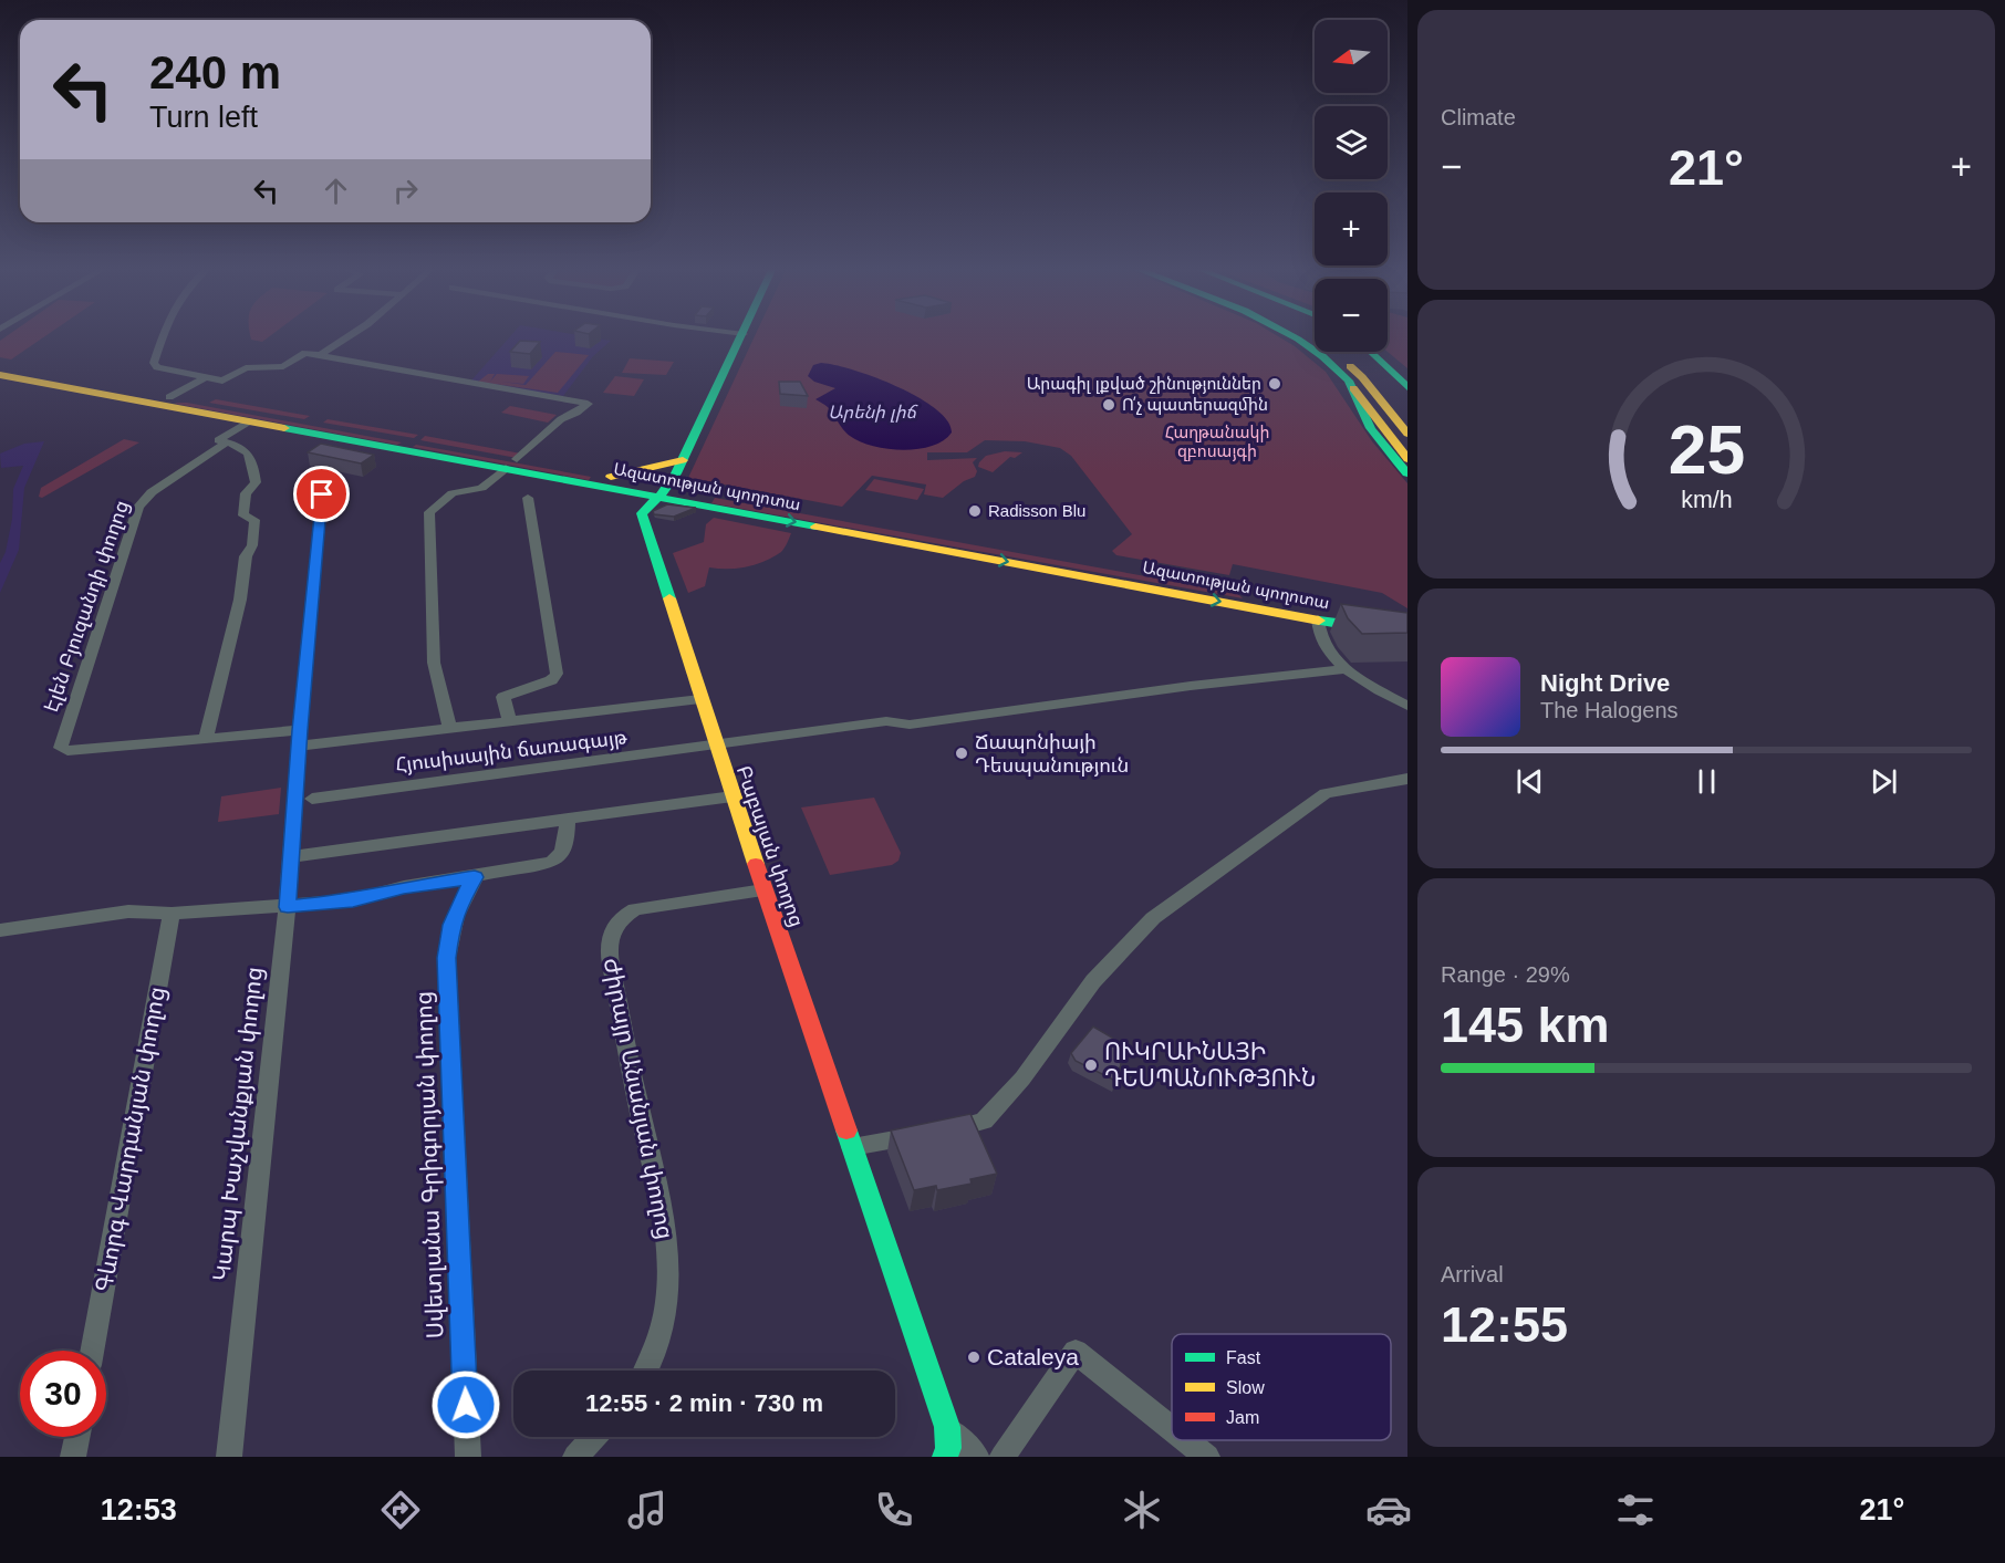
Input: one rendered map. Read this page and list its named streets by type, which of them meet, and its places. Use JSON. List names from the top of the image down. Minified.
{"streets":{"main road":["Ազատության պողոտա","Բաբայան փողոց"],"street":["Էլեն Բյուզանդի փողոց","Հյուսիսային ճառագայթ","Ժիրայր Անանյան փողոց","Կարպ Խաչվանքյան փողոց","Գևորգ Վարդանյան փողոց","Սվետլանա Գրիգորյան փողոց"]},"crossings":[["Ազատության պողոտա","Էլեն Բյուզանդի փողոց"],["Ազատության պողոտա","Բաբայան փողոց"],["Հյուսիսային ճառագայթ","Բաբայան փողոց"],["Բաբայան փողոց","Ժիրայր Անանյան փողոց"]],"water":["Արենի լիճ"],"parks":["Հաղթանակի զբոսայգի"],"places":["Արագիլ լքված շինություններ","Ո՛չ պատերազմին","Radisson Blu","Ճապոնիայի Դեսպանություն","ՈՒԿՐԱԻՆԱՅԻ ԴԵՍՊԱՆՈՒԹՅՈՒՆ","Cataleya"],"legend":["Fast","Slow","Jam"],"north":"left","page":{"tile":["Climate",["Range · 29%","145 km"],["Arrival","12:55"]],"map_buttons":["+","−"],"turn":["240 m","Turn left"],"heat":["−","21°","+"],"song":["Night Drive","The Halogens"],"limit":"30","trip":"12:55 · 2 min · 730 m","tabs":["12:53","21°"],"gauge":["25","km/h"]}}
